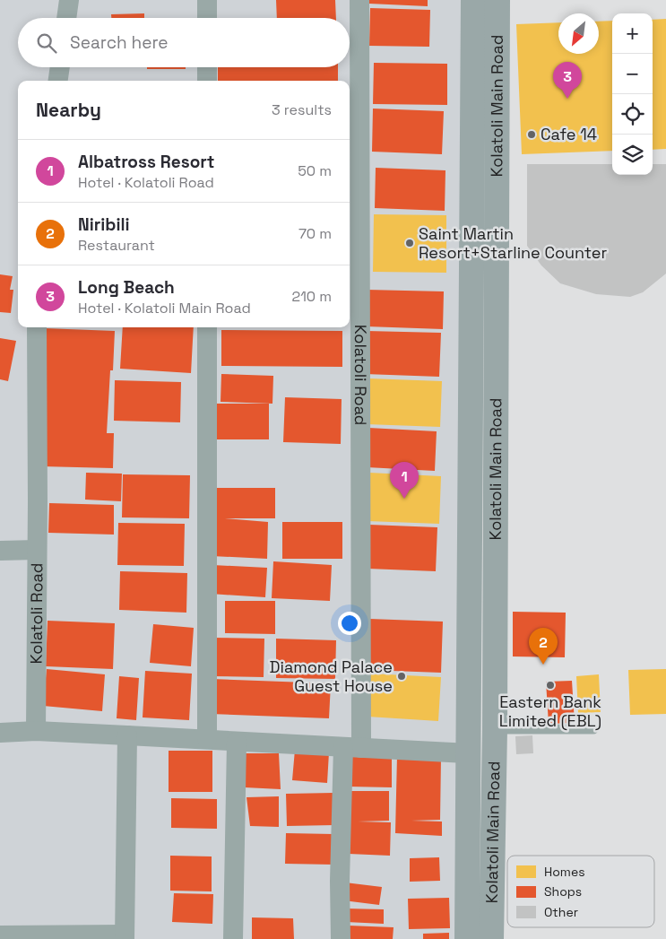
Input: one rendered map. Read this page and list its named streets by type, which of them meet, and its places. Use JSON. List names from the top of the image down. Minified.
{"streets":{"highway":["Kolatoli Main Road"],"street":["Kolatoli Road"]},"places":["Cafe 14","Saint Martin Resort+Starline Counter","Diamond Palace Guest House","Eastern Bank Limited (EBL)"],"legend":["Homes","Shops","Other"],"north":"bottom left","page":{"map_buttons":["+","−"],"search":"Search here","pins":["3","1","2"],"heading":["Nearby","3 results"],"list":[{"mark":"1","name":"Albatross Resort","note":"Hotel · Kolatoli Road","value":"50 m"},{"mark":"2","name":"Niribili","note":"Restaurant","value":"70 m"},{"mark":"3","name":"Long Beach","note":"Hotel · Kolatoli Main Road","value":"210 m"}]}}
